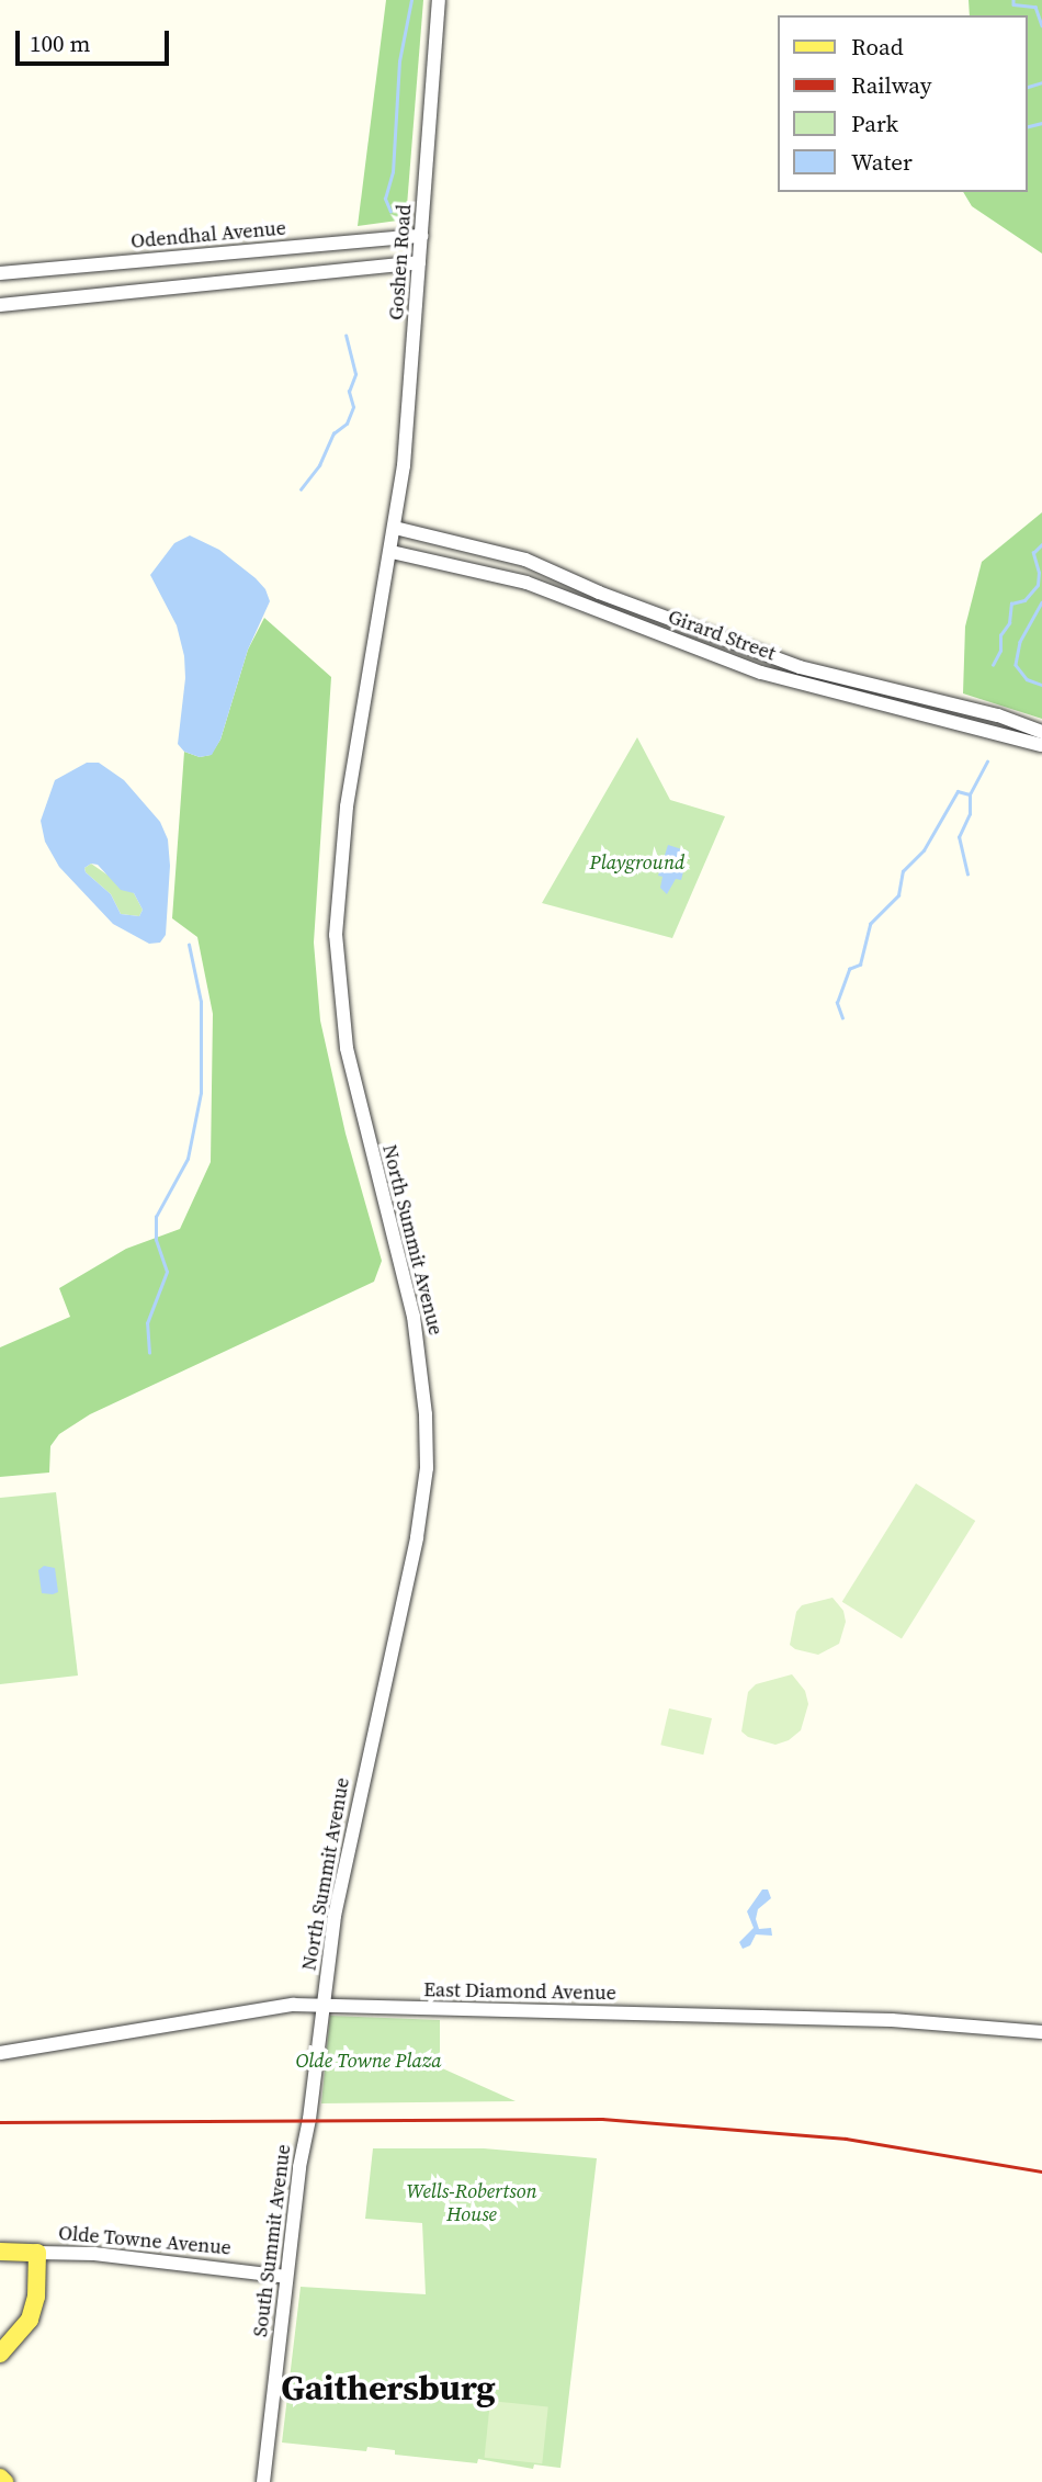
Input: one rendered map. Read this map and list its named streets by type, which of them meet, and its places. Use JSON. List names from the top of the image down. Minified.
{"streets":{"main road":["Olde Towne Avenue"],"street":["Odendhal Avenue","Goshen Road","Girard Street","North Summit Avenue","East Diamond Avenue","South Summit Avenue"]},"crossings":[["Odendhal Avenue","Goshen Road"],["Goshen Road","Girard Street"],["Goshen Road","North Summit Avenue"],["Girard Street","North Summit Avenue"],["North Summit Avenue","East Diamond Avenue"],["North Summit Avenue","South Summit Avenue"],["East Diamond Avenue","South Summit Avenue"],["Olde Towne Avenue","South Summit Avenue"]],"districts":["Gaithersburg"],"parks":["Playground","Olde Towne Plaza","Wells-Robertson House"],"legend":["Road","Railway","Park","Water"],"scale_bar":"100 m"}
